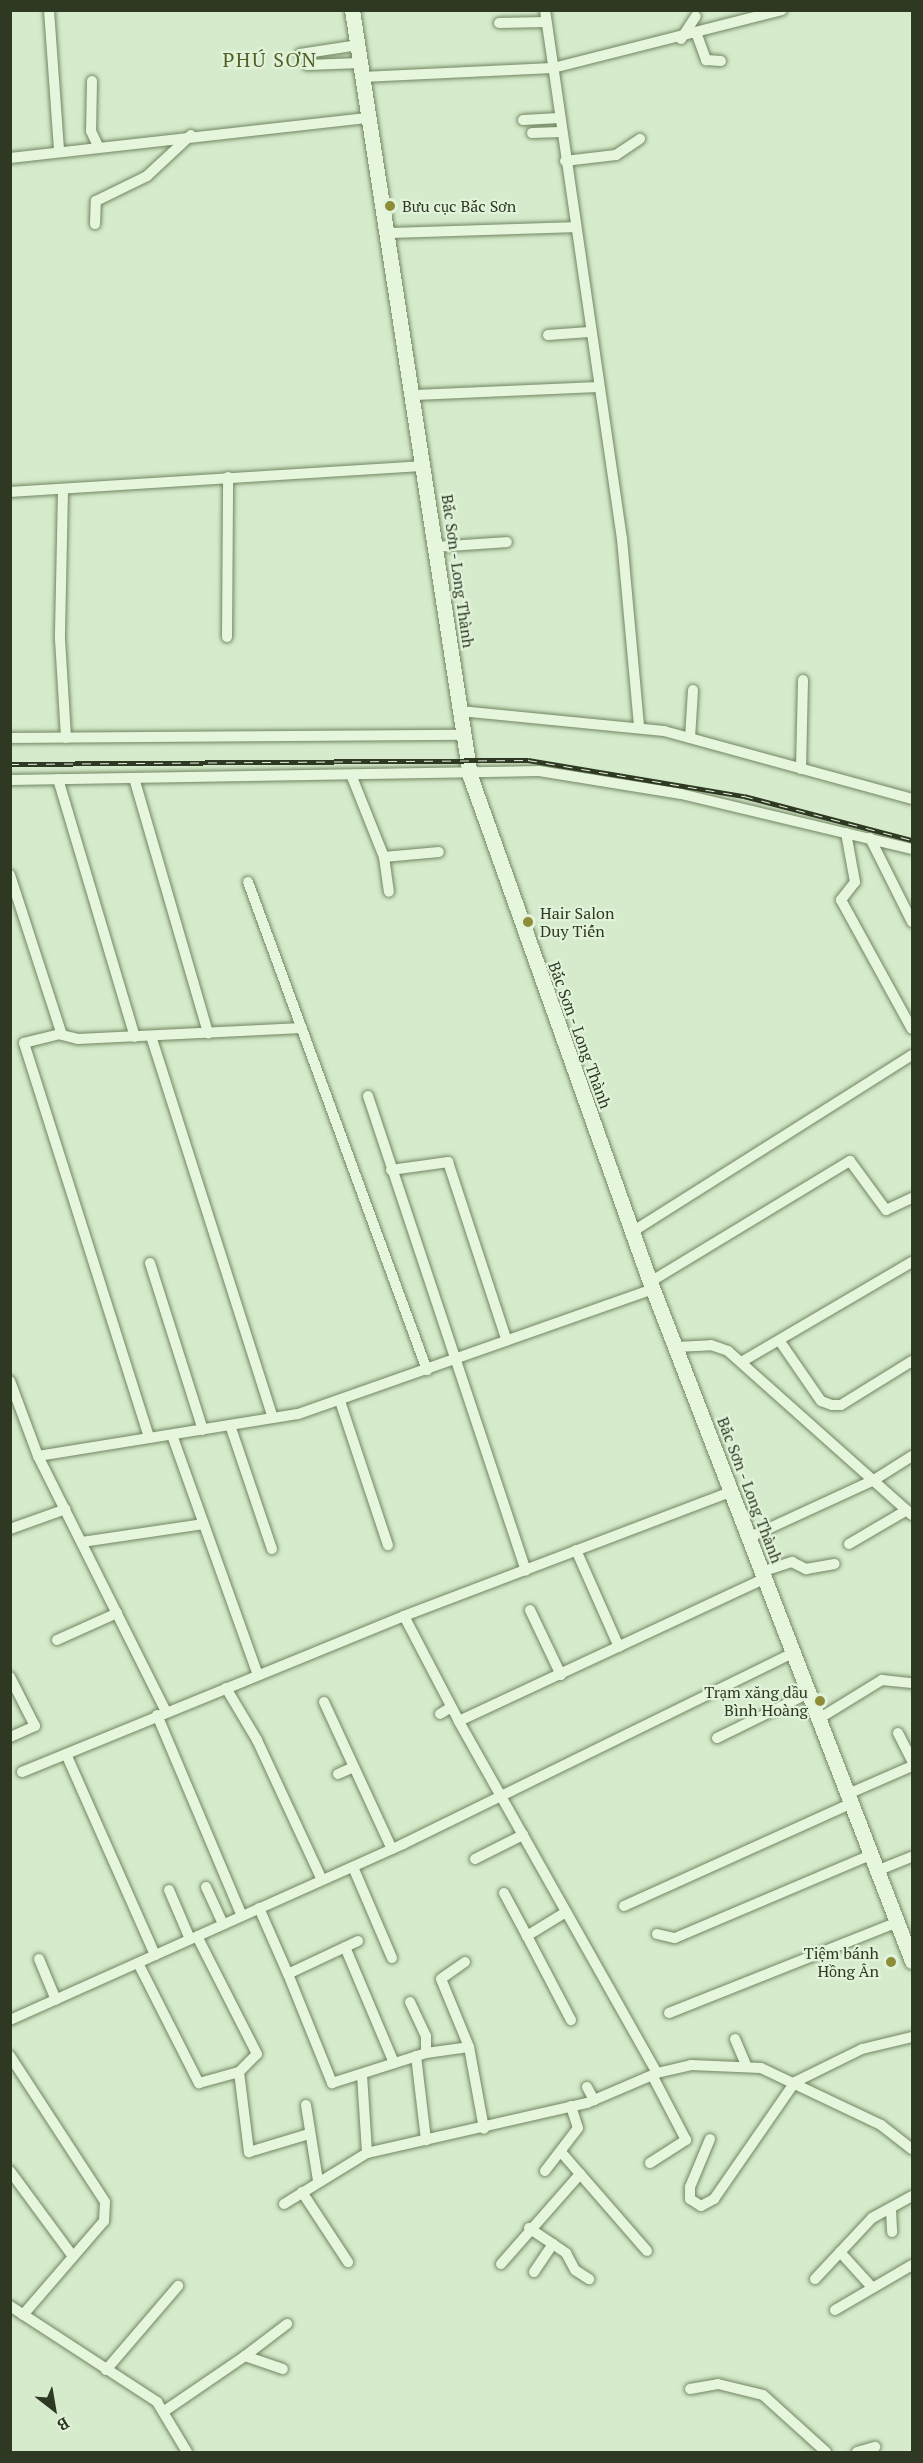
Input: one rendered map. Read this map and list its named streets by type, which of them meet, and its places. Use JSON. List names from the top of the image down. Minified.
{"streets":{"main road":["Bắc Sơn - Long Thành"]},"districts":["PHÚ SƠN"],"places":["Bưu cục Bắc Sơn","Hair Salon Duy Tiến","Trạm xăng dầu Bình Hoàng","Tiệm bánh Hồng Ân"],"north":"bottom right"}
